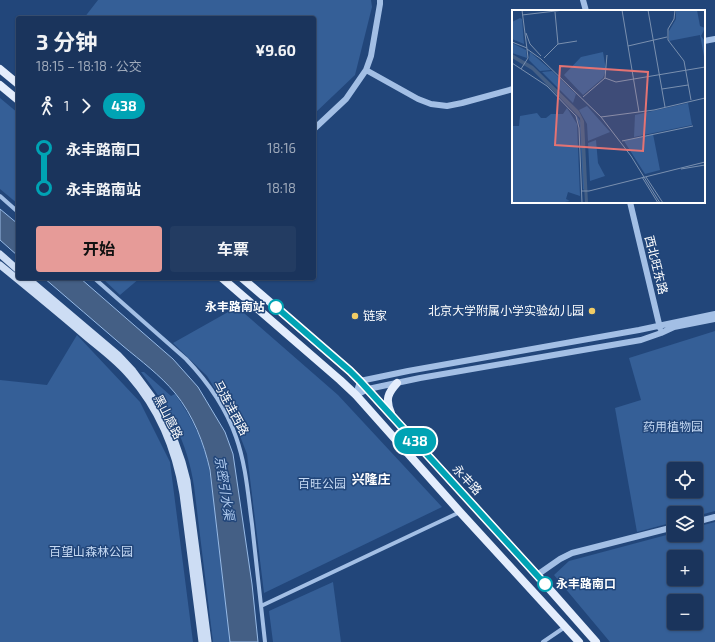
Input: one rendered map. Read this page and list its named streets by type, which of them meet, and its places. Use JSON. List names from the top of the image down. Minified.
{"streets":{"main road":["黑山扈路","永丰路"],"street":["西北旺东路","马连洼西路"]},"districts":["兴隆庄"],"water":["京密引水渠"],"parks":["药用植物园","百旺公园","百望山森林公园"],"places":["永丰路南站","北京大学附属小学实验幼儿园","链家","永丰路南口"],"lines":["bus line 438"],"page":{"on_map":"438","heading":["3 分钟","18:15 – 18:18 · 公交","¥9.60"],"legs":["1","438"],"list":[{"name":"永丰路南口","value":"18:16"},{"name":"永丰路南站","value":"18:18"}],"buttons":["开始","车票"],"map_buttons":["+","−"]}}
